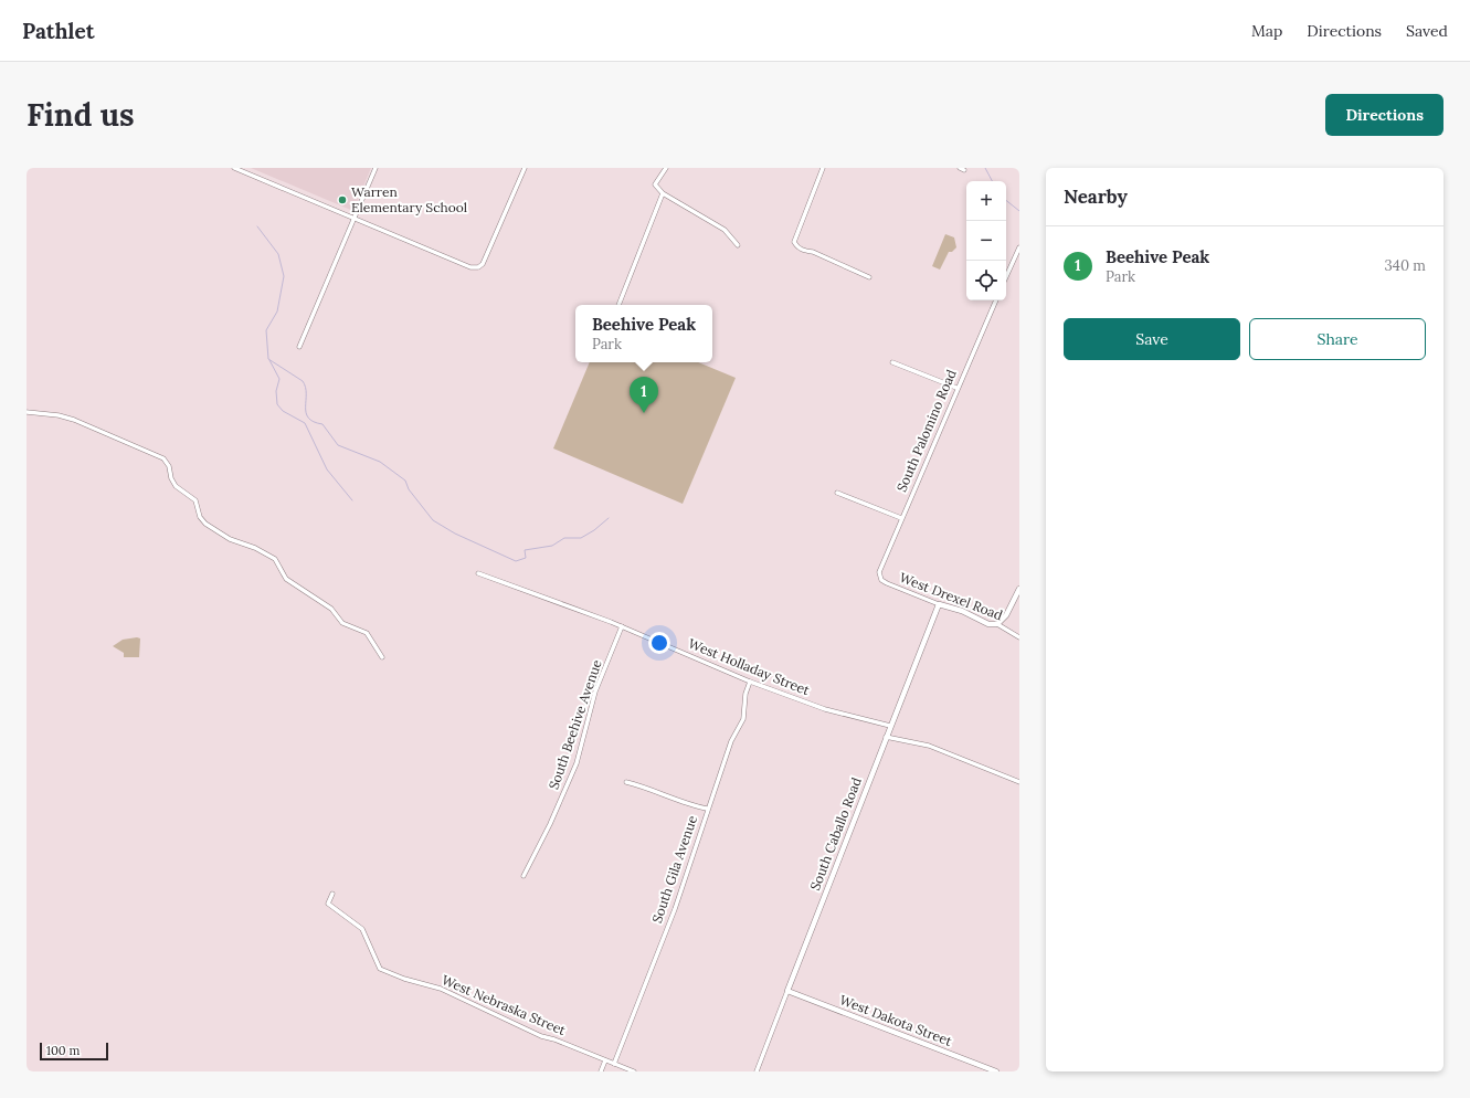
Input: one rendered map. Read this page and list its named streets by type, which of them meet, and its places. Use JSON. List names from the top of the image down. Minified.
{"streets":{"street":["South Palomino Road","West Drexel Road","West Holladay Street","South Beehive Avenue","South Caballo Road","South Gila Avenue","West Nebraska Street","West Dakota Street"]},"crossings":[["South Palomino Road","West Drexel Road"],["West Drexel Road","South Caballo Road"],["West Holladay Street","South Beehive Avenue"],["West Holladay Street","South Caballo Road"],["West Holladay Street","South Gila Avenue"],["South Caballo Road","West Dakota Street"],["South Gila Avenue","West Nebraska Street"]],"places":["Warren Elementary School"],"scale_bar":"100 m","page":{"header":"Pathlet","nav":["Map","Directions","Saved"],"buttons":["Directions",["Save","Share"]],"title":"Find us","heading":"Nearby","map_buttons":["+","−"],"list":[{"mark":"1","name":"Beehive Peak","note":"Park","value":"340 m"}],"popup":["Beehive Peak","Park"],"pins":"1","scale":"100 m"}}
